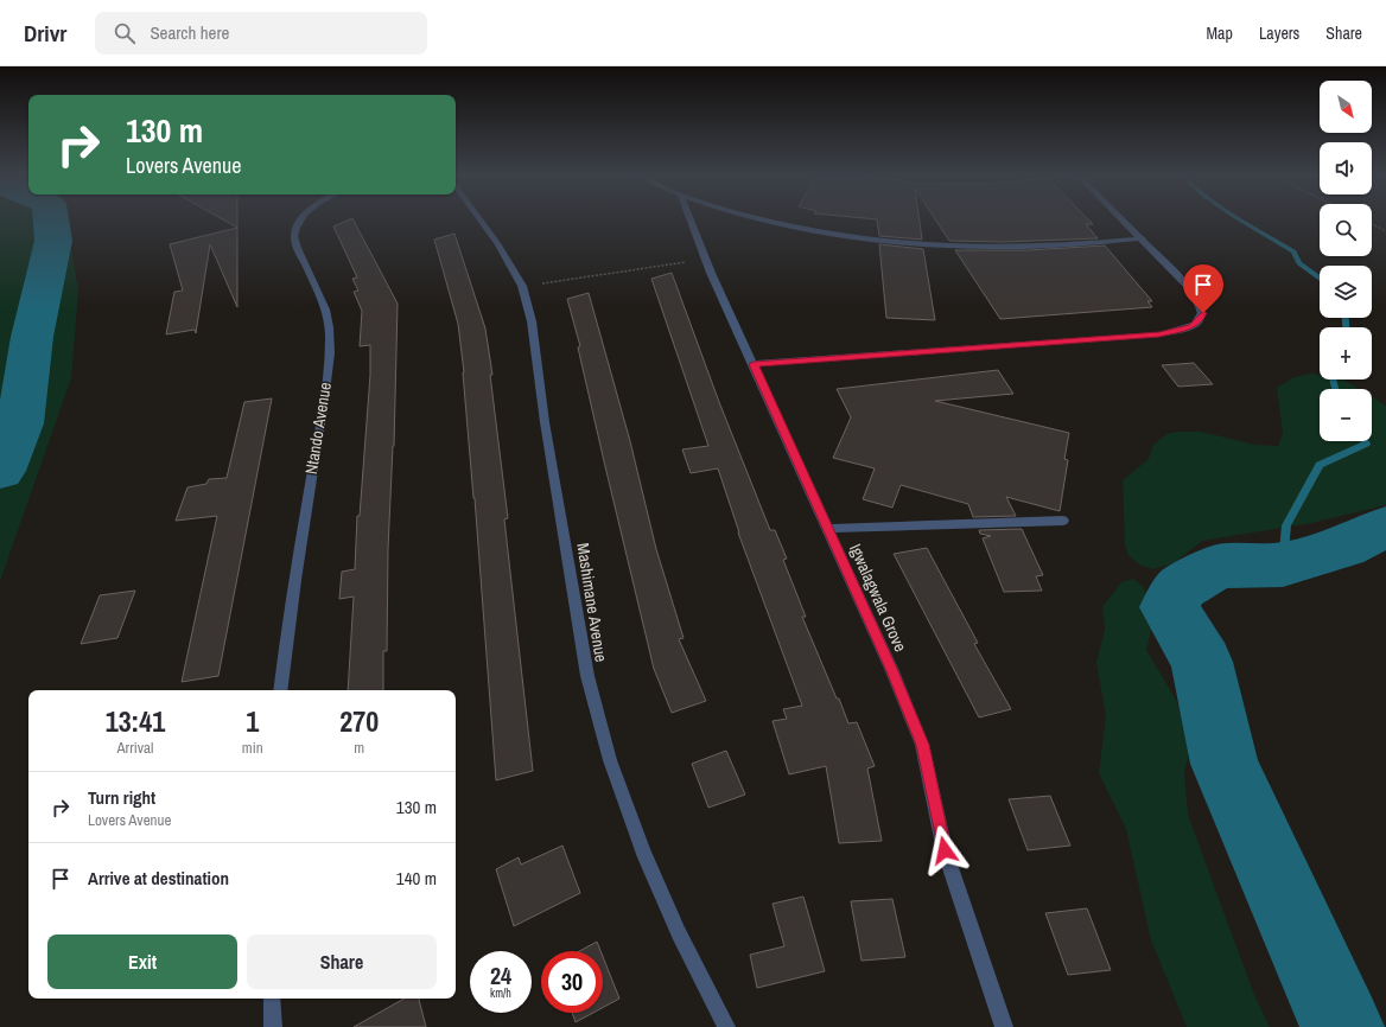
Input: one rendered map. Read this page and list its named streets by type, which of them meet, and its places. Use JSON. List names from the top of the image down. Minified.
{"streets":{"street":["Ntando Avenue","Igwalagwala Grove","Mashimane Avenue"]},"north":"bottom right","page":{"header":"Drivr","search":"Search here","nav":["Map","Layers","Share"],"map_buttons":["+","−"],"turn":["130 m","Lovers Avenue"],"eta":["13:41","Arrival","1","min","270","m"],"list":[{"name":"Turn right","note":"Lovers Avenue","value":"130 m"},{"name":"Arrive at destination","value":"140 m"}],"buttons":["Exit","Share"],"speed":"24 km/h","limit":"30"}}
